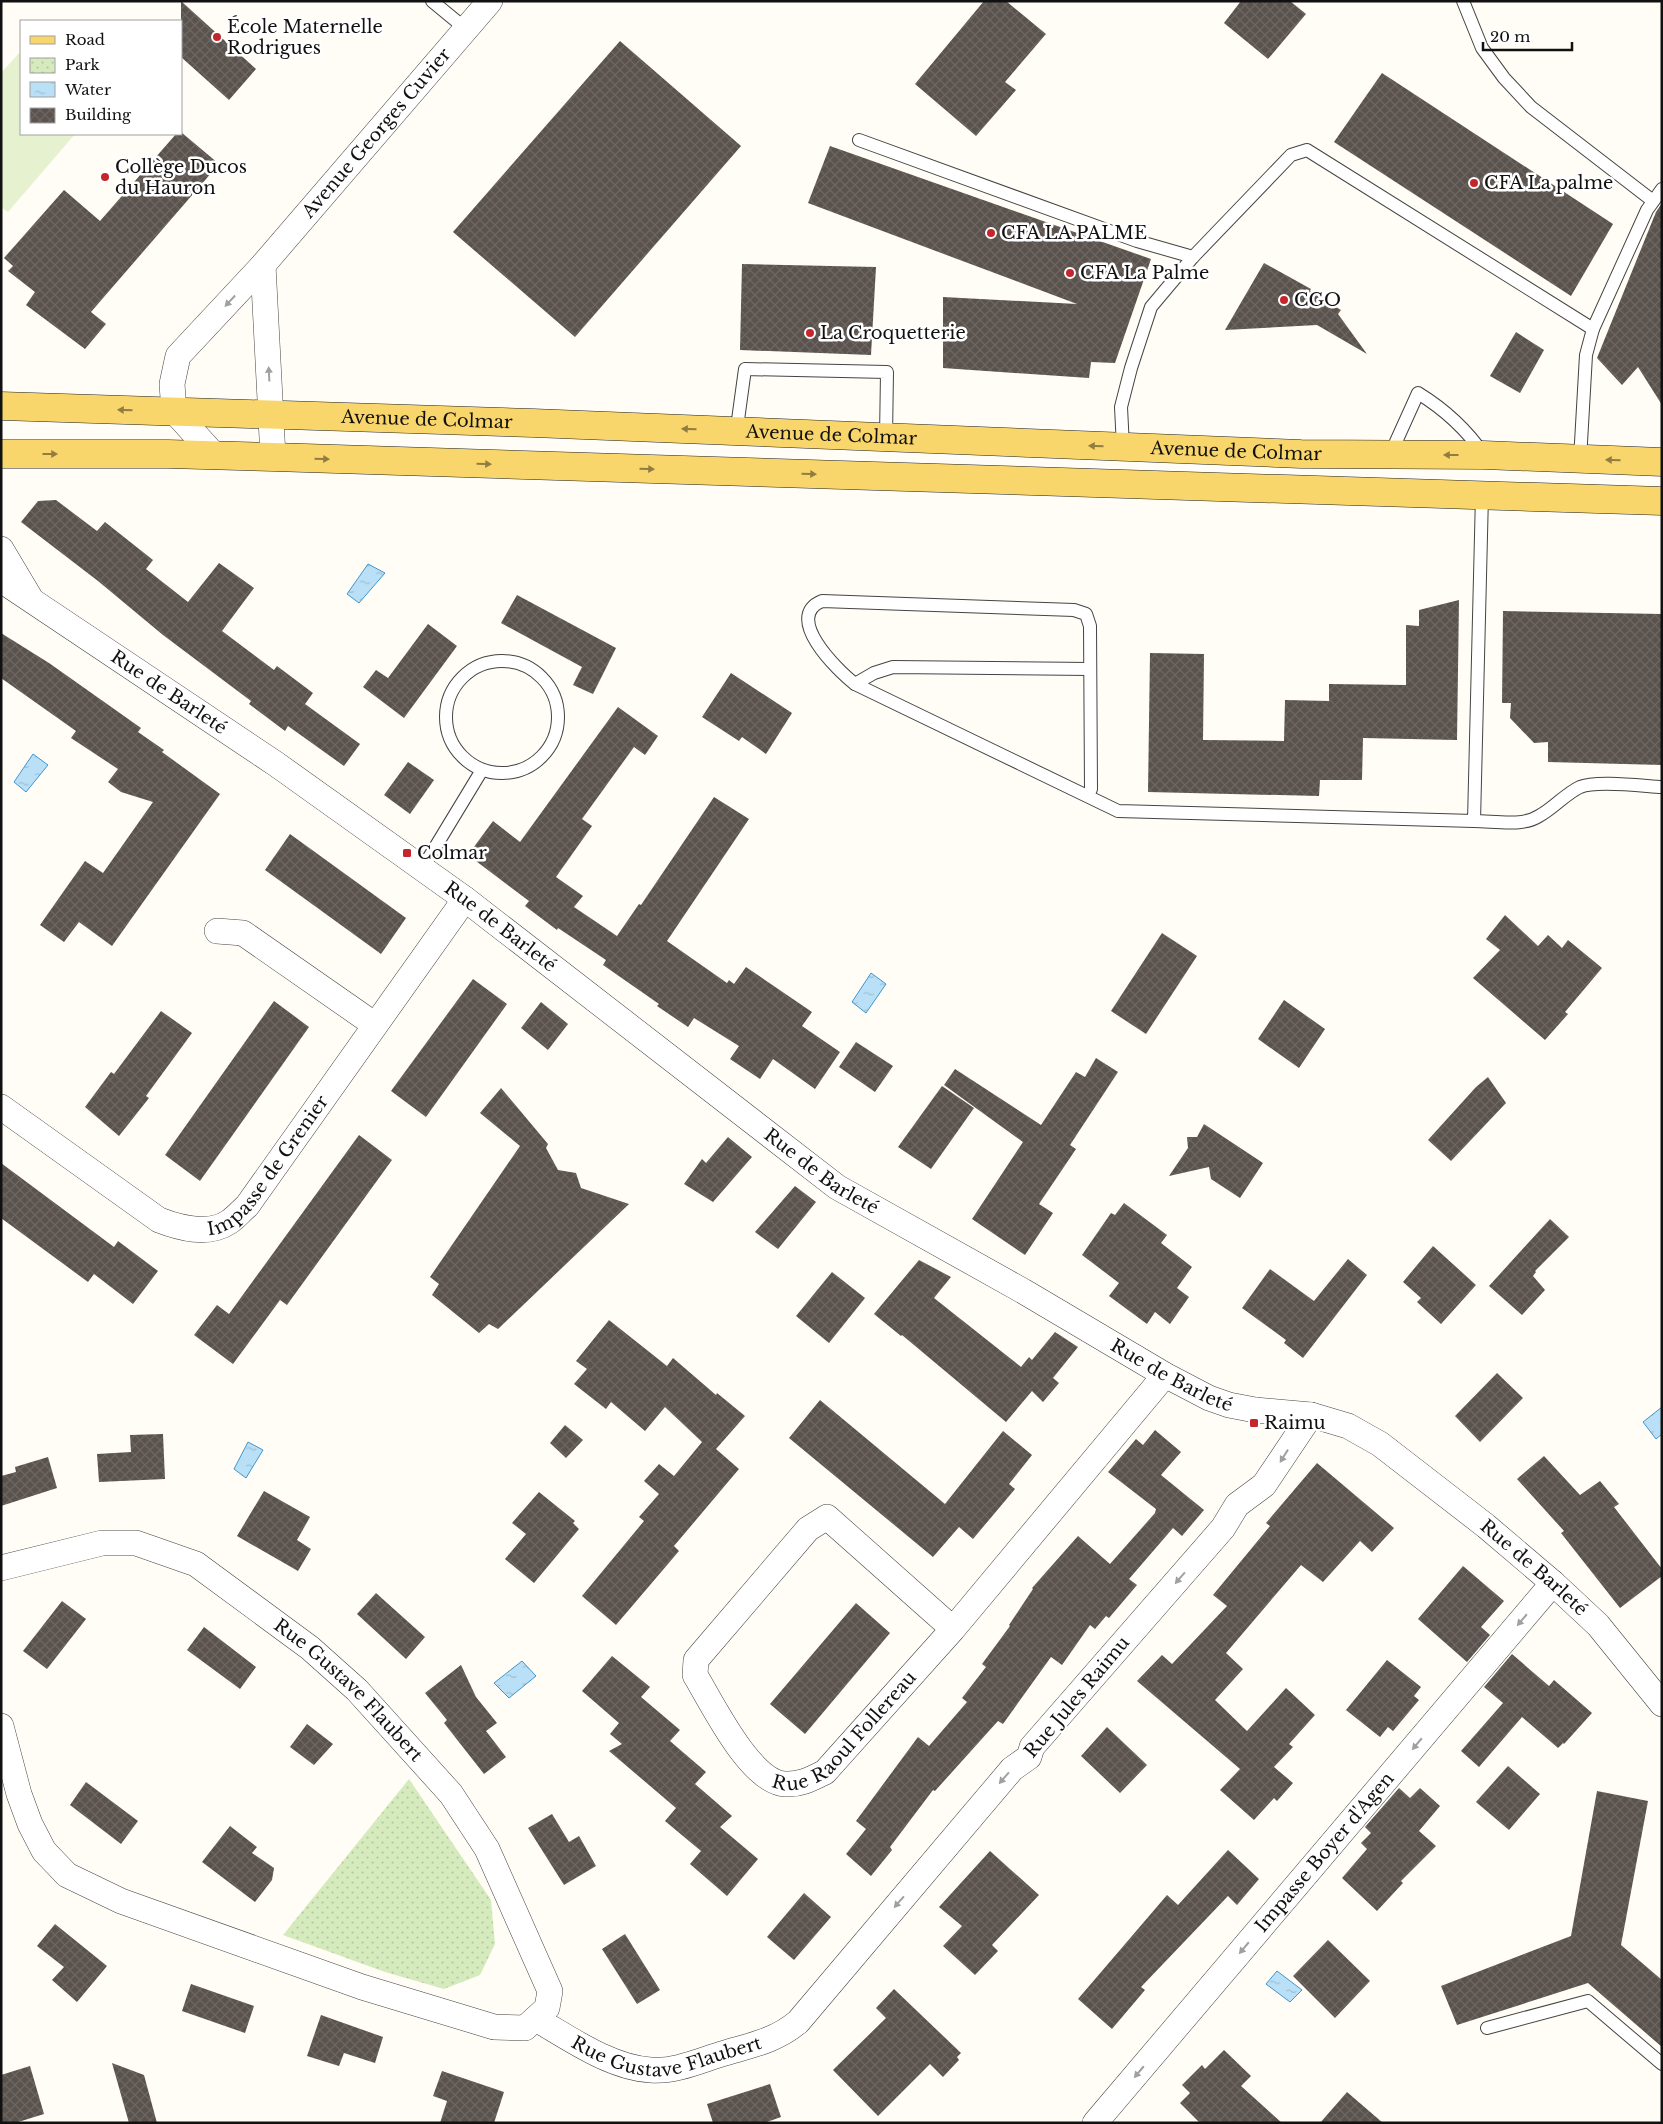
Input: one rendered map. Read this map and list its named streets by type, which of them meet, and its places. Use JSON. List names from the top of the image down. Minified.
{"streets":{"main road":["Avenue de Colmar"],"street":["Avenue Georges Cuvier","Rue de Barleté","Impasse de Grenier","Rue Gustave Flaubert","Rue Jules Raimu","Rue Raoul Follereau","Impasse Boyer d'Agen"]},"crossings":[["Avenue Georges Cuvier","Avenue de Colmar"],["Rue de Barleté","Impasse de Grenier"],["Rue de Barleté","Rue Jules Raimu"],["Rue de Barleté","Rue Raoul Follereau"],["Rue de Barleté","Impasse Boyer d'Agen"],["Rue Gustave Flaubert","Rue Jules Raimu"]],"one_way":["Rue Jules Raimu","Impasse Boyer d'Agen"],"places":{"other":["École Maternelle Rodrigues","Collège Ducos du Hauron","CFA La palme","CFA LA PALME","CFA La Palme","CGO","La Croquetterie"],"transit":["Colmar","Raimu"]},"legend":["Road","Park","Water","Building"],"scale_bar":"20 m"}
